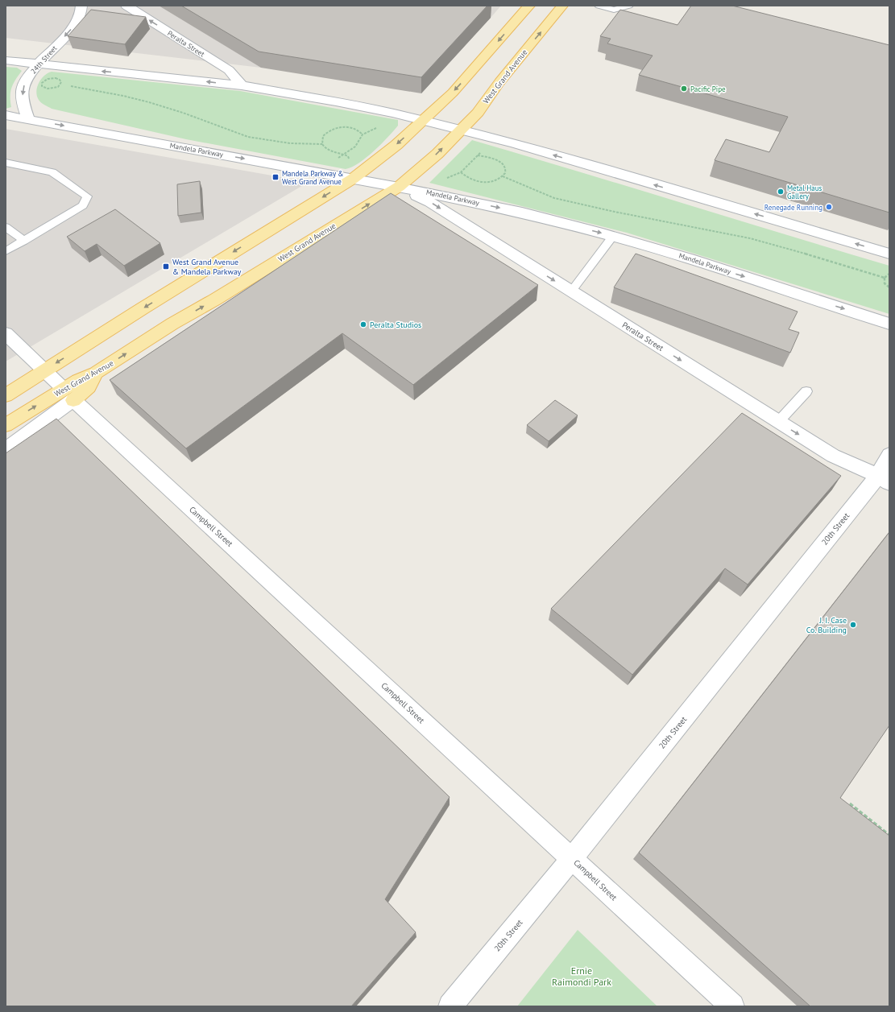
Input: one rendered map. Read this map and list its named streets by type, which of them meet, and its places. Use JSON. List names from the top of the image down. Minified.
{"streets":{"main road":["West Grand Avenue"],"street":["Peralta Street","24th Street","Mandela Parkway","Campbell Street","20th Street"]},"crossings":[["Peralta Street","West Grand Avenue"],["Peralta Street","Mandela Parkway"],["Peralta Street","20th Street"],["24th Street","Mandela Parkway"],["West Grand Avenue","Mandela Parkway"],["West Grand Avenue","Campbell Street"],["Campbell Street","20th Street"]],"one_way":["24th Street"],"parks":["Ernie Raimondi Park"],"places":{"other":["Pacific Pipe","Metal Haus Gallery","Renegade Running","Peralta Studios","J. I. Case Co. Building"],"transit":["Mandela Parkway & West Grand Avenue","West Grand Avenue & Mandela Parkway"]}}
